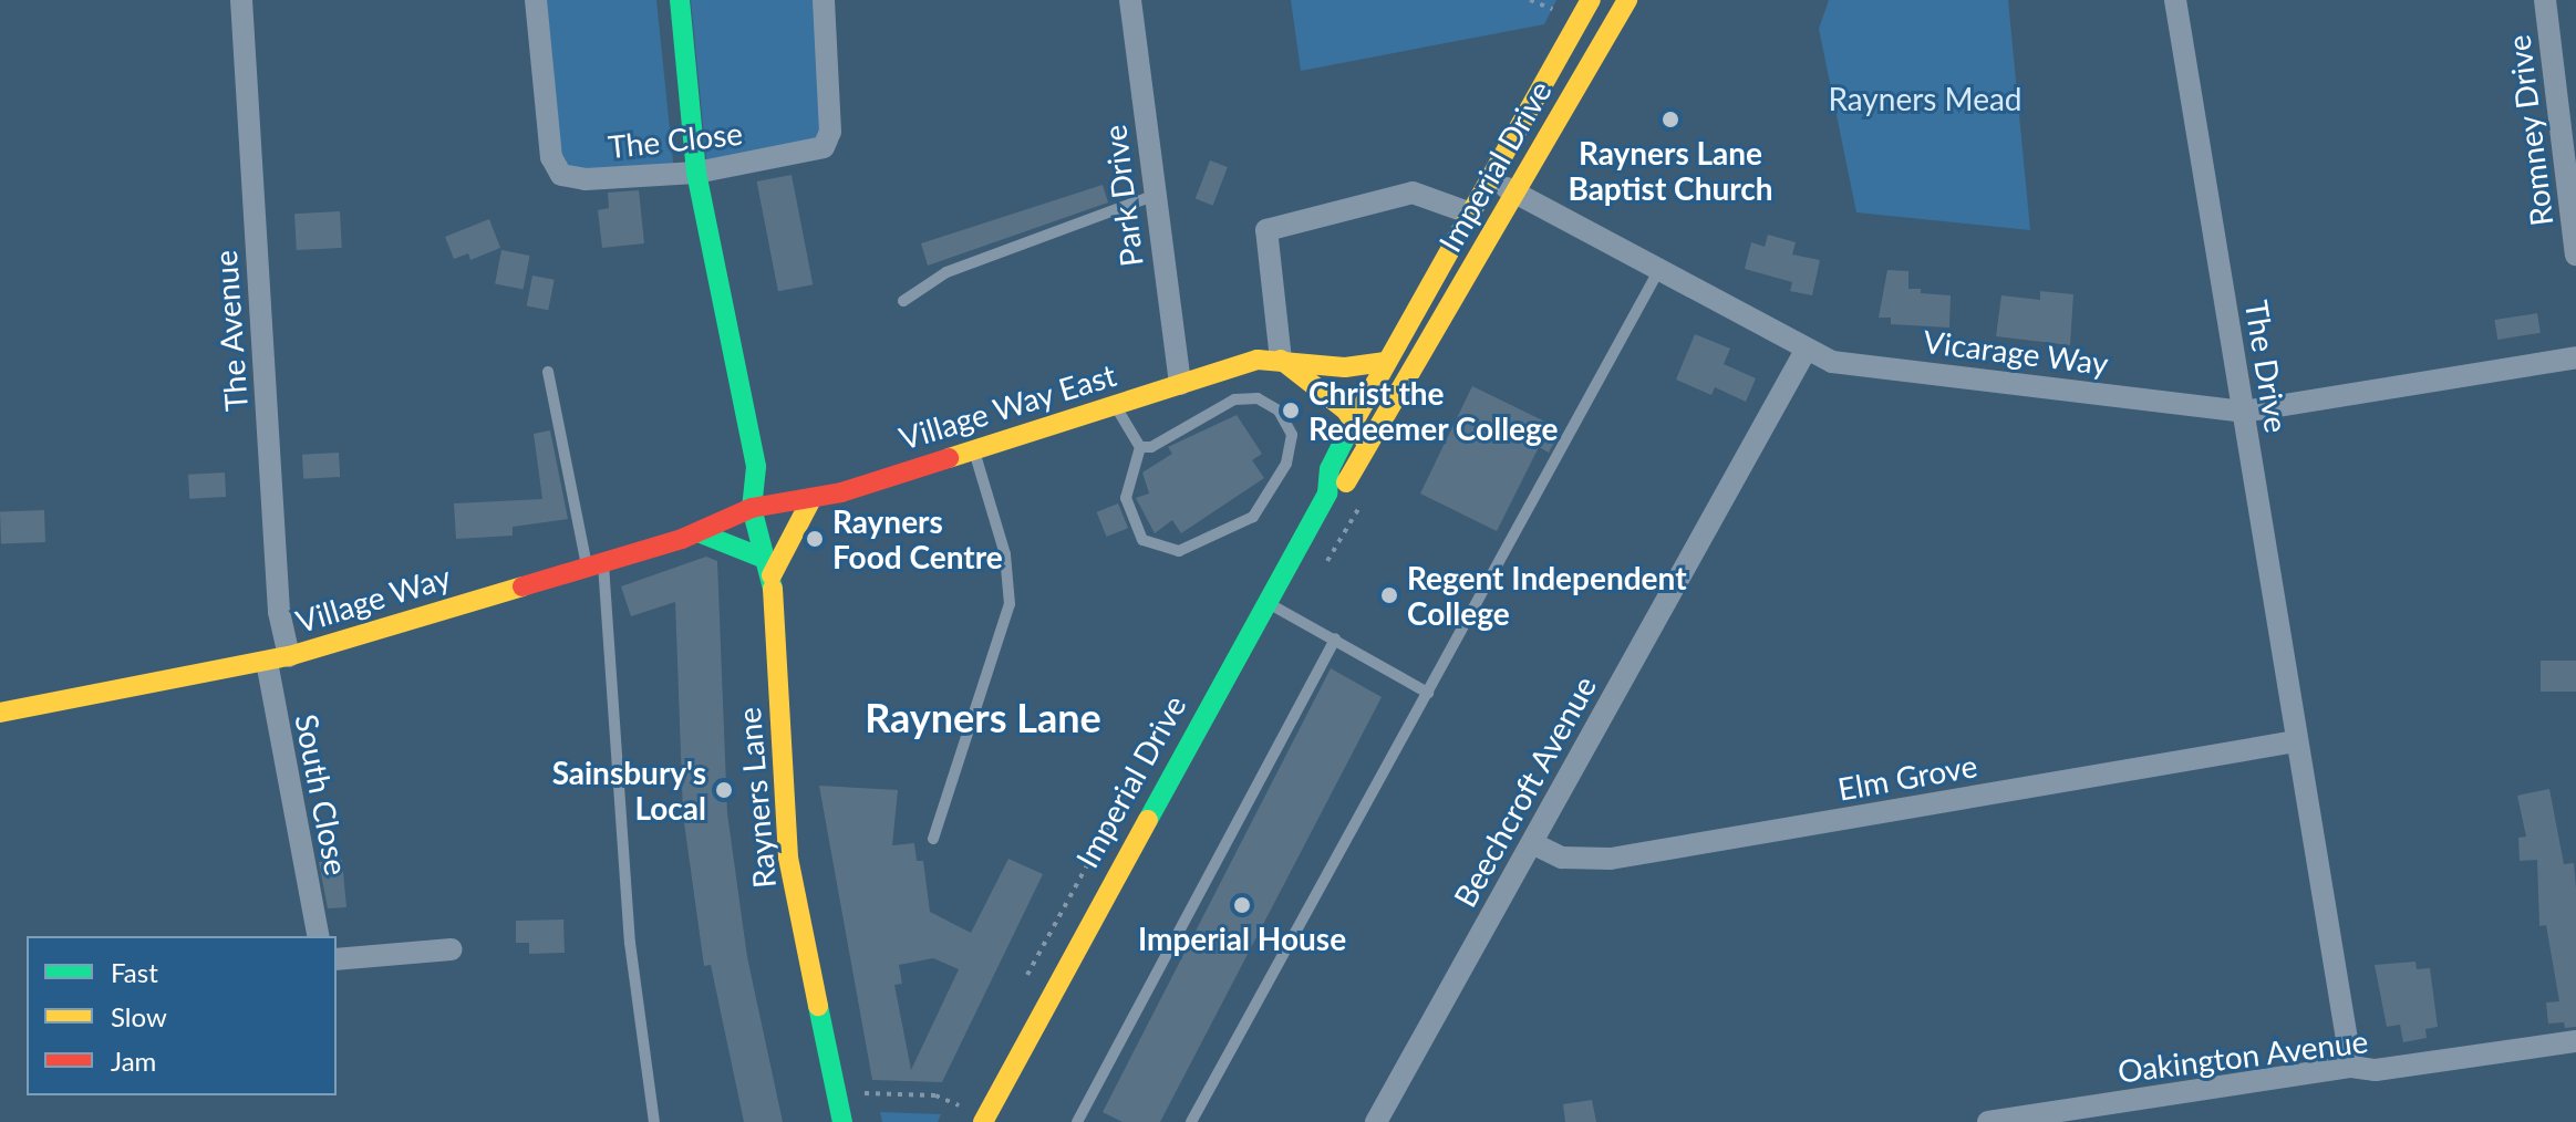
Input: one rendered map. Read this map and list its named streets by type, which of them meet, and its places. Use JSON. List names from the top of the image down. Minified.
{"streets":{"street":["Romney Drive","The Close","Imperial Drive","Park Drive","The Avenue","Vicarage Way","The Drive","Village Way East","Village Way","Elm Grove","Beechcroft Avenue","South Close","Rayners Lane","Oakington Avenue"]},"crossings":[["The Close","Rayners Lane"],["Imperial Drive","Vicarage Way"],["Imperial Drive","Village Way East"],["Park Drive","Village Way East"],["The Avenue","Village Way"],["The Avenue","South Close"],["Vicarage Way","The Drive"],["Vicarage Way","Beechcroft Avenue"],["The Drive","Elm Grove"],["The Drive","Oakington Avenue"],["Village Way East","Village Way"],["Village Way East","Rayners Lane"],["Village Way","South Close"],["Village Way","Rayners Lane"],["Elm Grove","Beechcroft Avenue"]],"districts":["Rayners Lane"],"parks":["Rayners Mead"],"places":["Rayners Lane Baptist Church","Christ the Redeemer College","Rayners Food Centre","Regent Independent College","Sainsbury's Local","Imperial House"],"legend":["Fast","Slow","Jam"]}
